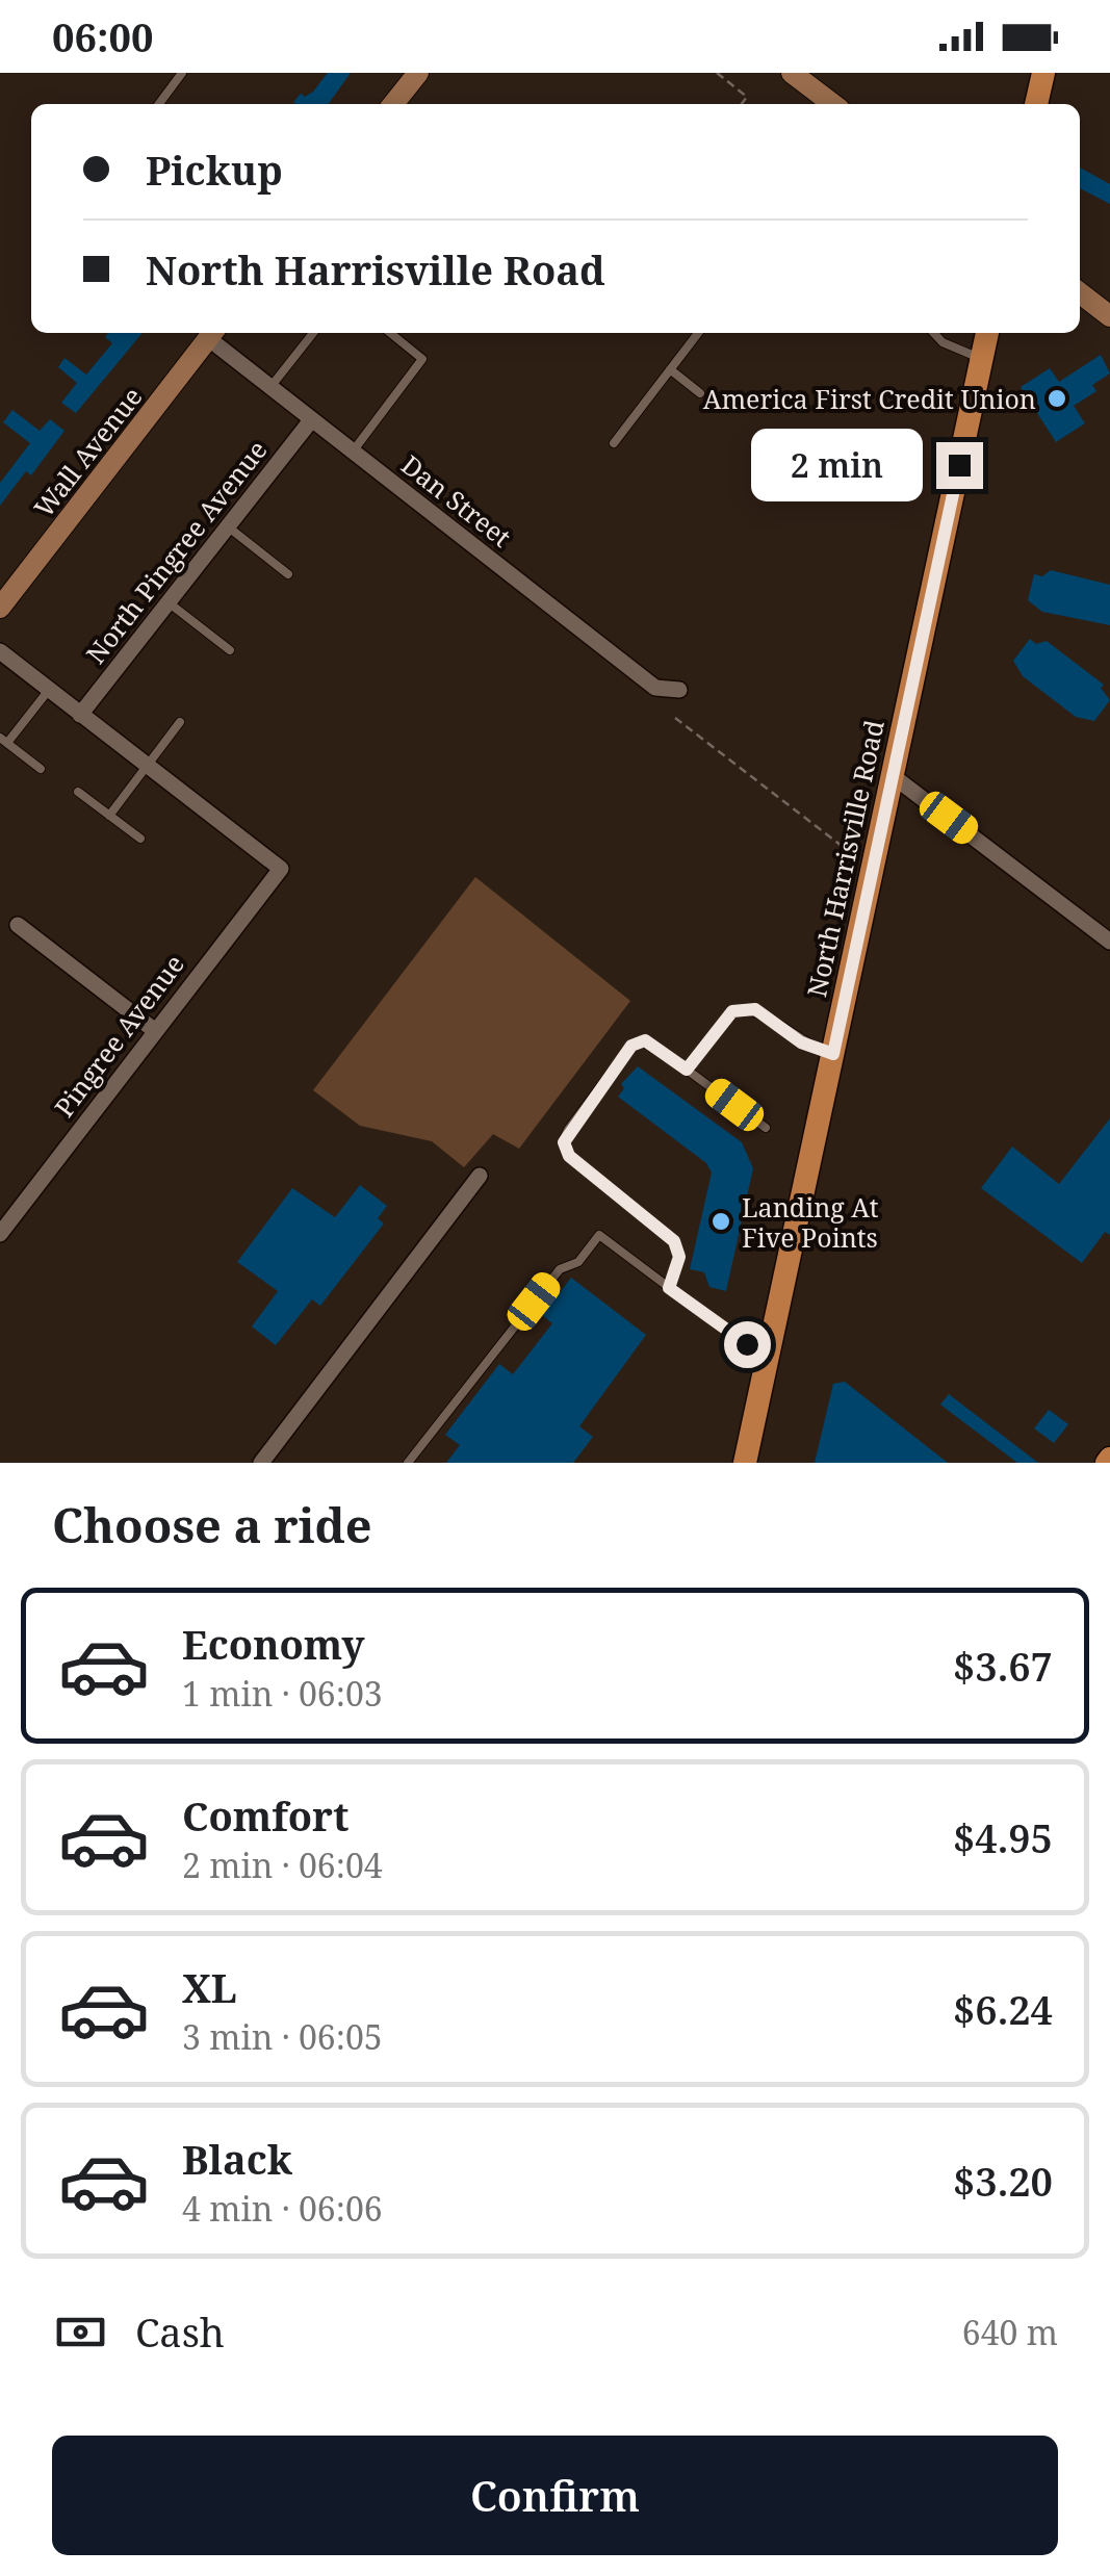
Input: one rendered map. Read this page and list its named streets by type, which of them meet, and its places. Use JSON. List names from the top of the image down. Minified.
{"streets":{"main road":["Wall Avenue","North Harrisville Road"],"street":["Dan Street","North Pingree Avenue","Pingree Avenue"]},"crossings":[["Wall Avenue","Dan Street"],["Dan Street","North Pingree Avenue"]],"places":["America First Credit Union","Landing At Five Points"],"page":{"status":"06:00","banner":["Pickup","North Harrisville Road"],"bubble":"2 min","heading":"Choose a ride","list":[{"name":"Economy","note":"1 min · 06:03","value":"$3.67"},{"name":"Comfort","note":"2 min · 06:04","value":"$4.95"},{"name":"XL","note":"3 min · 06:05","value":"$6.24"},{"name":"Black","note":"4 min · 06:06","value":"$3.20"}],"pay":["Cash","640 m"],"buttons":"Confirm"}}
